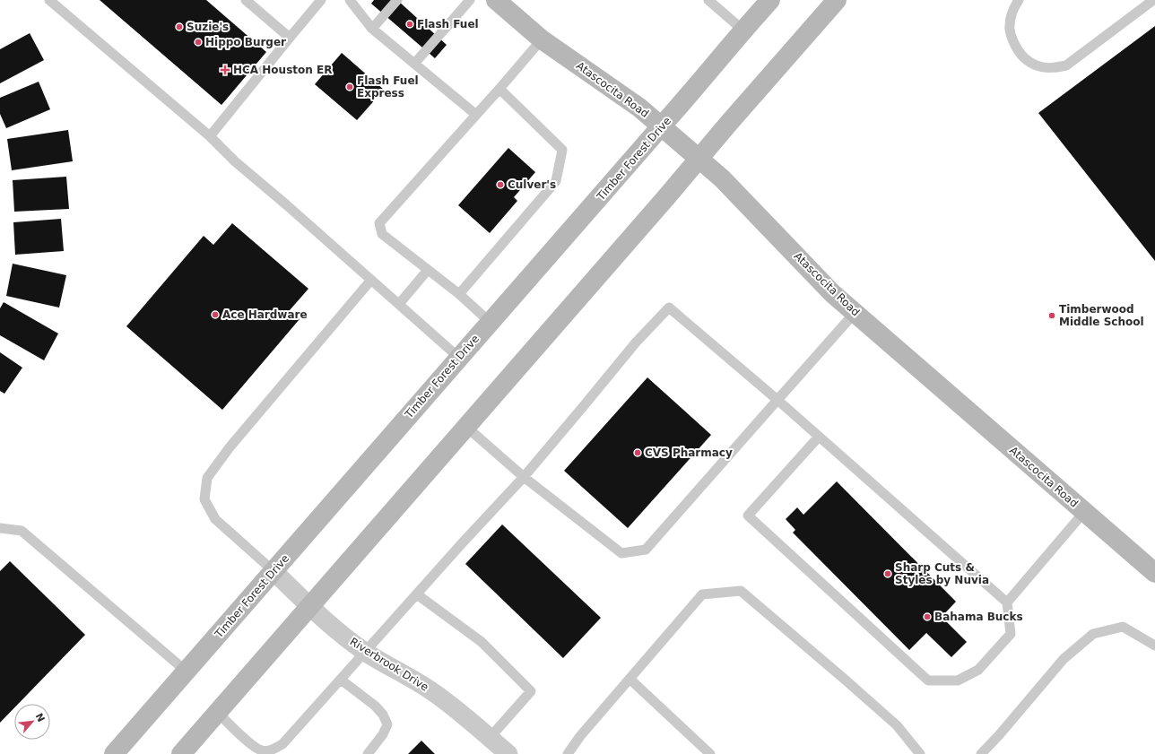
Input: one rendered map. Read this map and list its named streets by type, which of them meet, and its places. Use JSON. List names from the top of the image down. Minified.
{"streets":{"main road":["Atascocita Road","Timber Forest Drive"],"street":["Riverbrook Drive"]},"crossings":[["Atascocita Road","Timber Forest Drive"],["Timber Forest Drive","Riverbrook Drive"]],"places":{"other":["Flash Fuel","Suzie's","Hippo Burger","Flash Fuel Express","Culver's","Ace Hardware","Timberwood Middle School","CVS Pharmacy","Sharp Cuts & Styles by Nuvia","Bahama Bucks"],"health":["HCA Houston ER"]},"north":"top right"}
